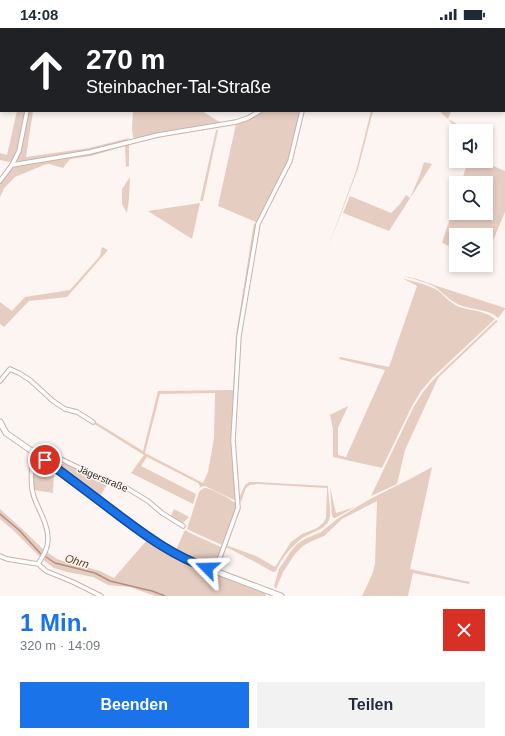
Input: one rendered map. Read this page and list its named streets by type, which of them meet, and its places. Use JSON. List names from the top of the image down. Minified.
{"streets":{"street":["Jägerstraße"]},"water":["Ohrn"],"page":{"status":"14:08","turn":["270 m","Steinbacher-Tal-Straße"],"heading":["1 Min.","320 m · 14:09"],"buttons":["Beenden","Teilen"]}}
